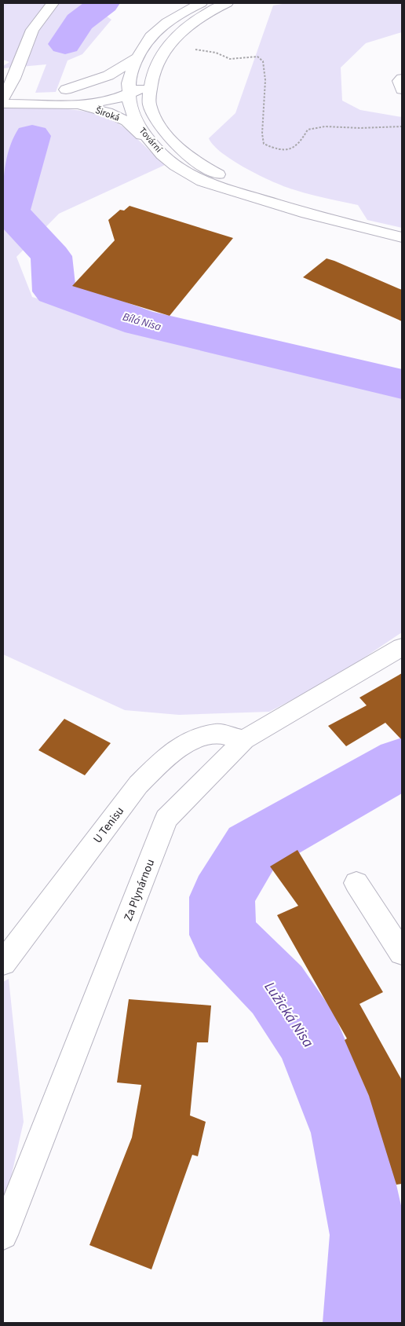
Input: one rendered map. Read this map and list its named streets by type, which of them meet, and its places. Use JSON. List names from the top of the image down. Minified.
{"streets":{"street":["Široká","Tovární","U Tenisu","Za Plynárnou"]},"crossings":[["Široká","Tovární"],["U Tenisu","Za Plynárnou"]],"water":["Bílá Nisa","Lužická Nisa"]}
